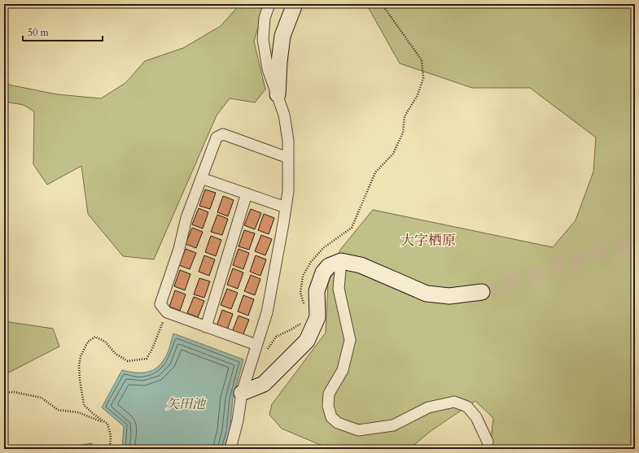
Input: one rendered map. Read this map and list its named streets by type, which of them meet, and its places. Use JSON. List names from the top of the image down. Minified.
{"districts":["大字栖原"],"water":["矢田池"],"scale_bar":"50 m"}
